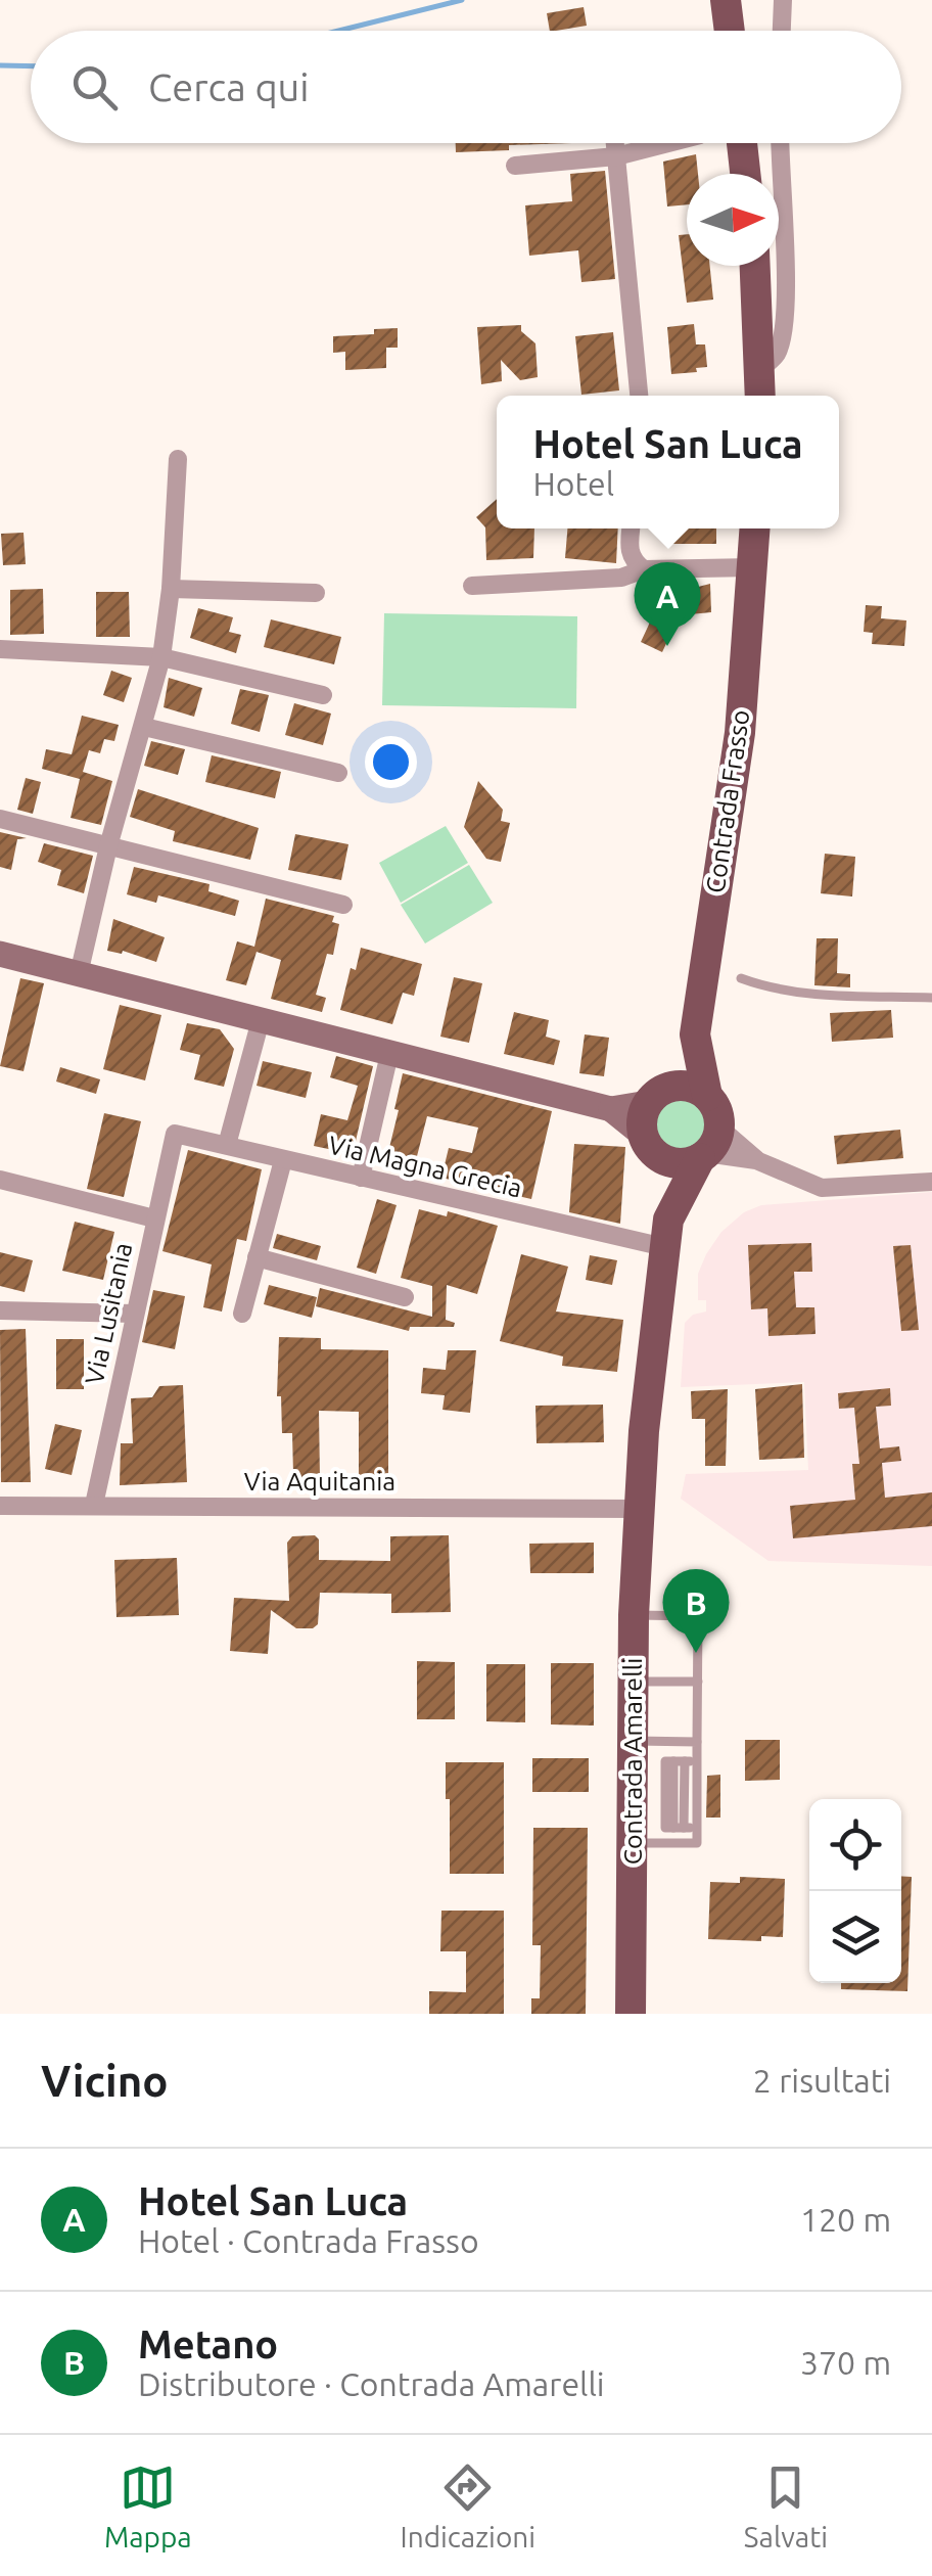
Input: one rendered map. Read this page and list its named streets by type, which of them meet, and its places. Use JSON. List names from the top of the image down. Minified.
{"streets":{"main road":["Contrada Frasso","Contrada Amarelli"],"street":["Via Magna Grecia","Via Lusitania","Via Aquitania"]},"crossings":[["Via Magna Grecia","Via Lusitania"],["Via Lusitania","Via Aquitania"],["Via Aquitania","Contrada Amarelli"]],"north":"right","page":{"search":"Cerca qui","popup":["Hotel San Luca","Hotel"],"pins":["A","B"],"heading":["Vicino","2 risultati"],"list":[{"mark":"A","name":"Hotel San Luca","note":"Hotel · Contrada Frasso","value":"120 m"},{"mark":"B","name":"Metano","note":"Distributore · Contrada Amarelli","value":"370 m"}],"nav":["Mappa","Indicazioni","Salvati"]}}
